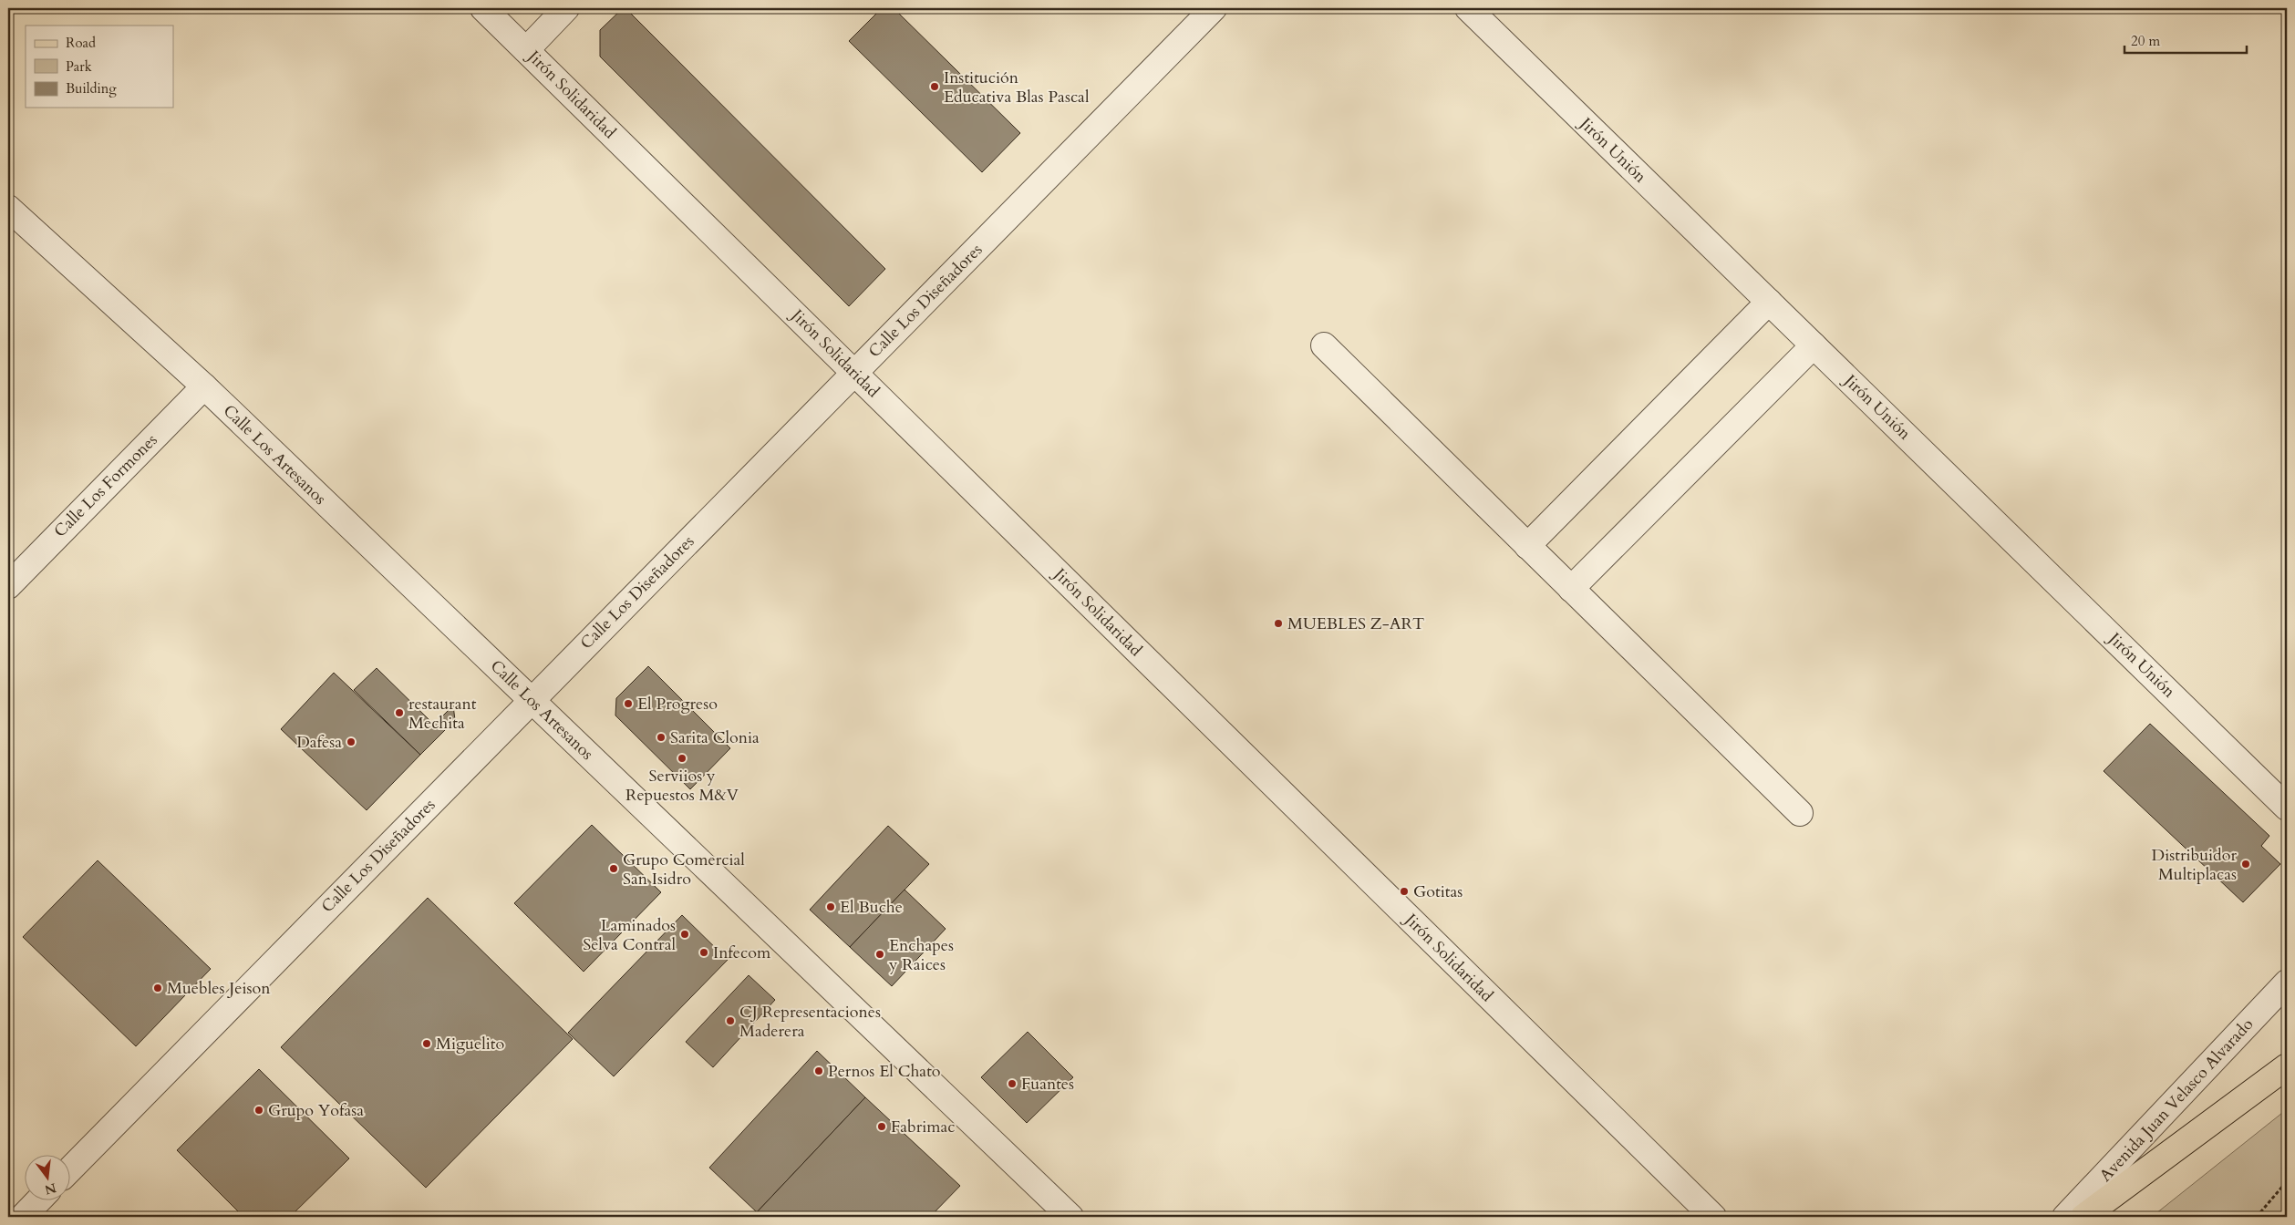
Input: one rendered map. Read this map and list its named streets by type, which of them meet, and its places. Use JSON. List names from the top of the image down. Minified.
{"streets":{"main road":["Avenida Juan Velasco Alvarado"],"street":["Jirón Solidaridad","Jirón Unión","Calle Los Diseñadores","Calle Los Artesanos","Calle Los Formones"]},"crossings":[["Jirón Solidaridad","Calle Los Diseñadores"],["Calle Los Diseñadores","Calle Los Artesanos"],["Calle Los Artesanos","Calle Los Formones"]],"places":["Institución Educativa Blas Pascal","MUEBLES Z-ART","El Progreso","restaurant Mechita","Sarita Clonia","Dafesa","Serviios y Repuestos M&V","Distribuidor Multiplacas","Grupo Comercial San Isidro","Gotitas","El Buche","Laminados Selva Contral","Infecom","Enchapes y Raices","Muebles Jeison","CJ Representaciones Maderera","Miguelito","Pernos El Chato","Fuantes","Grupo Yofasa","Fabrimac"],"legend":["Road","Park","Building"],"scale_bar":"20 m","north":"bottom"}
